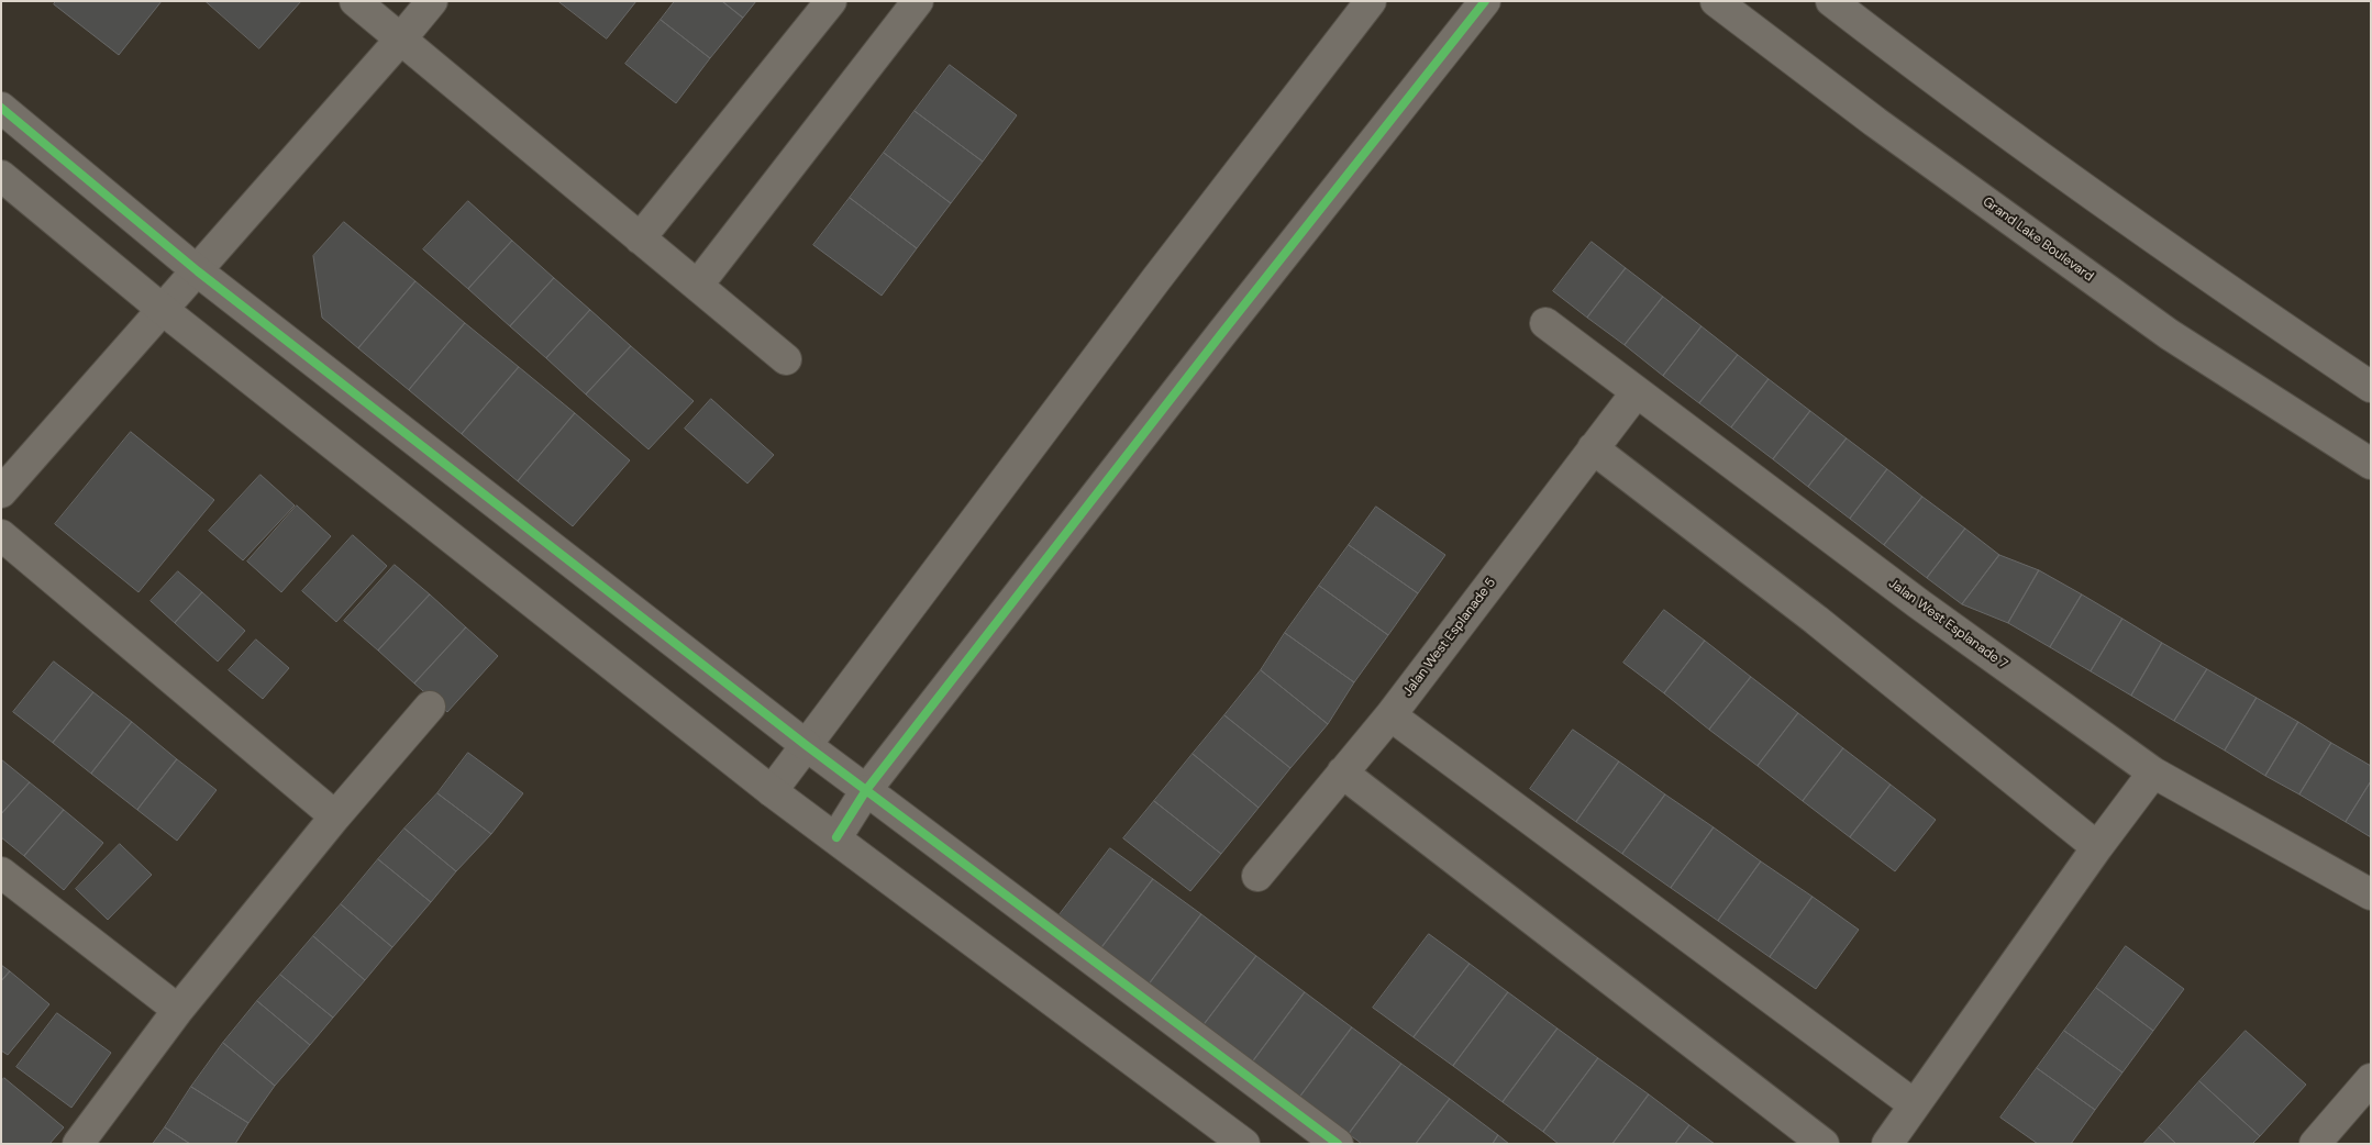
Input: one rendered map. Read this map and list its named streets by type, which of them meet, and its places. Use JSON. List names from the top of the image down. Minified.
{"streets":{"street":["Grand Lake Boulevard","Jalan West Esplanade 7","Jalan West Esplanade 5"]},"crossings":[["Jalan West Esplanade 7","Jalan West Esplanade 5"]]}
